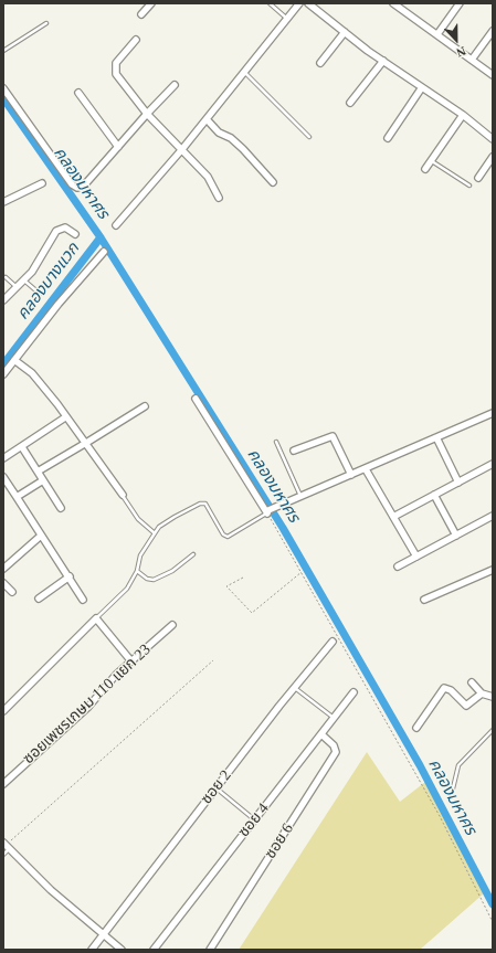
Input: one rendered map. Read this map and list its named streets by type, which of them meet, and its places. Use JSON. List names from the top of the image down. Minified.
{"streets":{"street":["ซอยเพชรเกษม 110 แยก 23","ซอย 2","ซอย 4","ซอย 6"]},"crossings":[["ซอย 4","ซอย 6"]],"water":["คลองมหาศร","คลองบางแวก"],"north":"bottom"}
